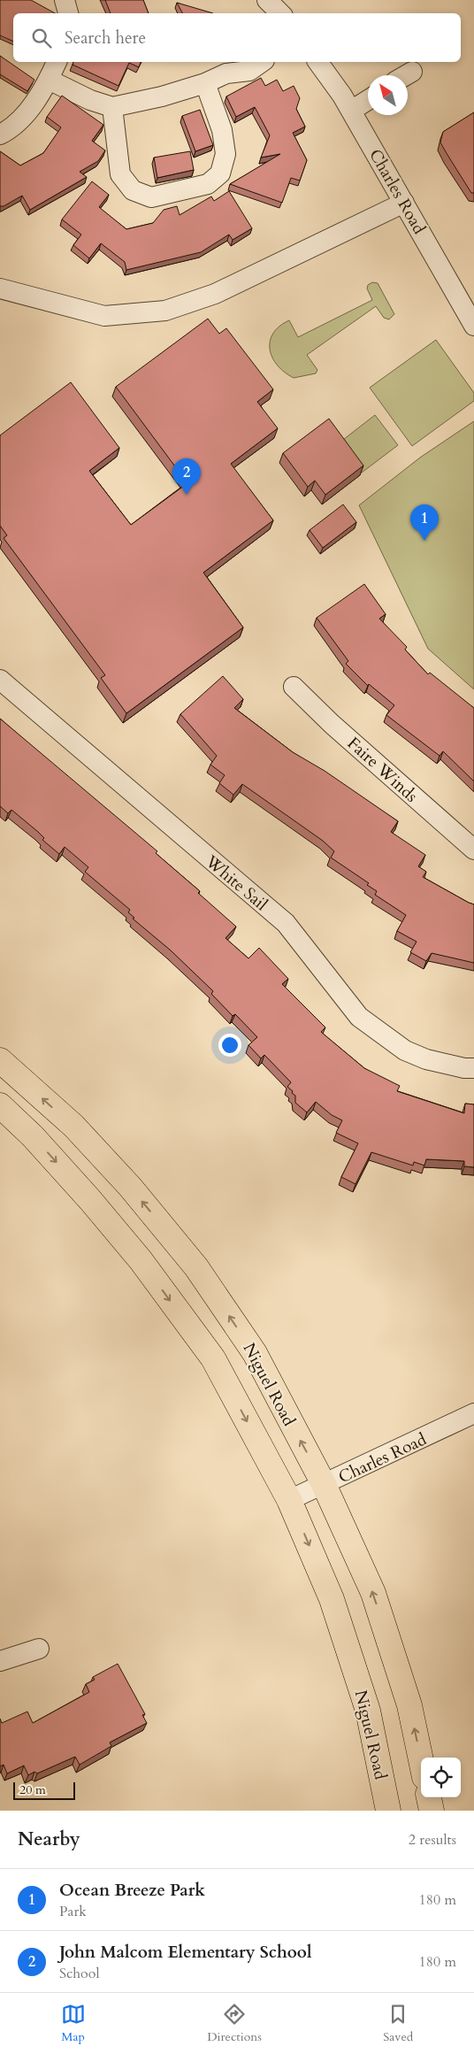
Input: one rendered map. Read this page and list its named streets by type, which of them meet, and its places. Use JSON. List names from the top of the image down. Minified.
{"streets":{"main road":["Niguel Road"],"street":["Charles Road","Faire Winds","White Sail"]},"crossings":[["Charles Road","Niguel Road"]],"scale_bar":"20 m","north":"top left","page":{"search":"Search here","pins":["2","1"],"scale":"20 m","heading":["Nearby","2 results"],"list":[{"mark":"1","name":"Ocean Breeze Park","note":"Park","value":"180 m"},{"mark":"2","name":"John Malcom Elementary School","note":"School","value":"180 m"}],"nav":["Map","Directions","Saved"]}}
